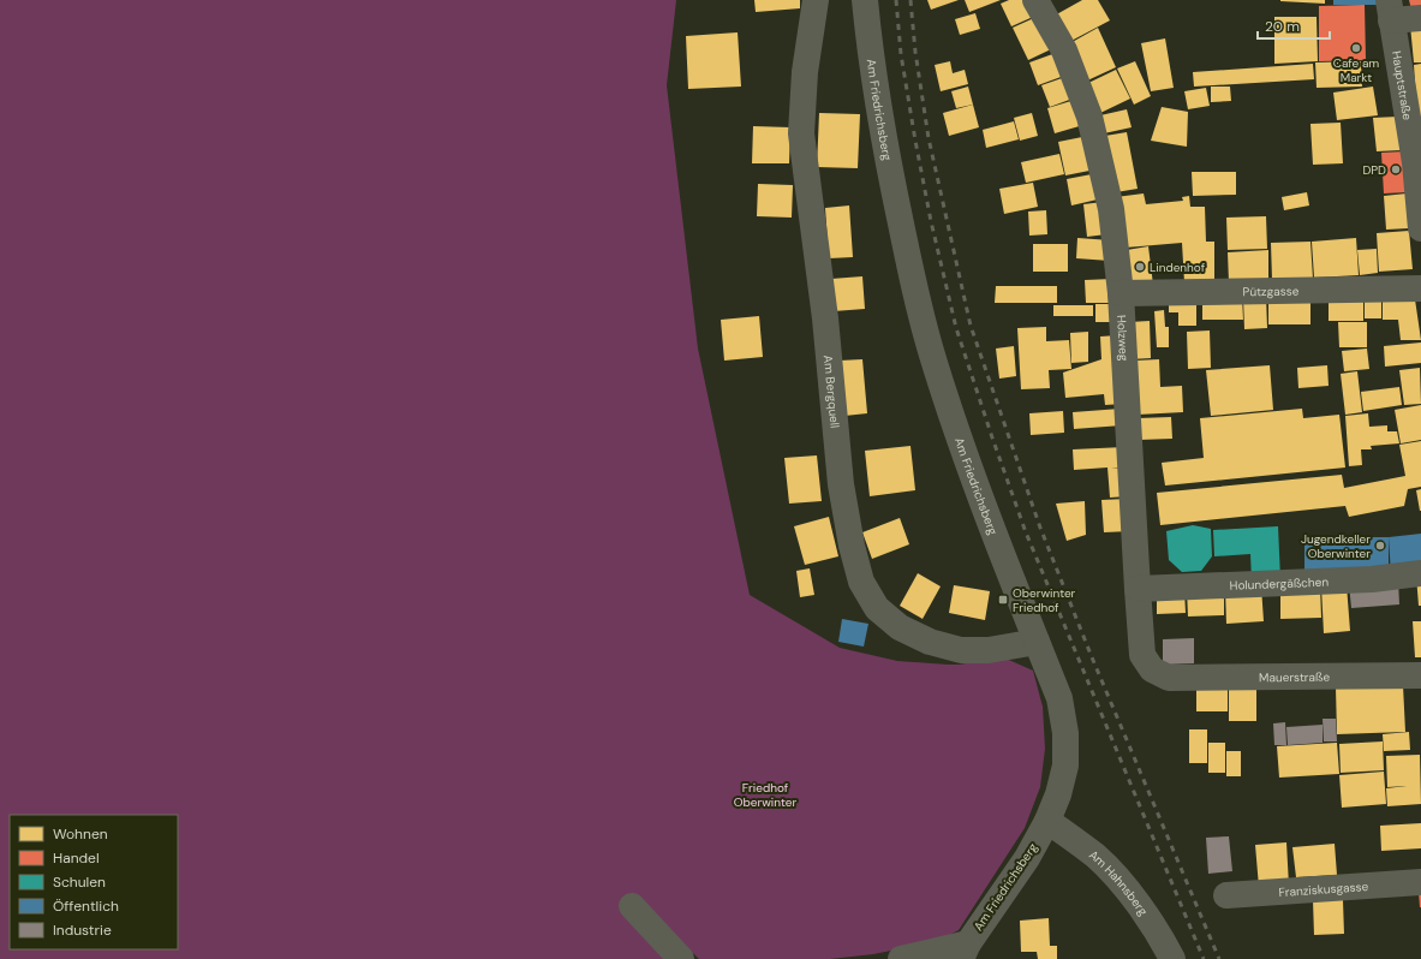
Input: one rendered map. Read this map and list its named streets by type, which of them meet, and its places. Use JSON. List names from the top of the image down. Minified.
{"streets":{"street":["Hauptstraße","Am Friedrichsberg","Pützgasse","Holzweg","Am Bergquell","Holundergäßchen","Mauerstraße","Am Hahnsberg","Franziskusgasse"]},"crossings":[["Am Friedrichsberg","Am Bergquell"],["Am Friedrichsberg","Am Hahnsberg"],["Pützgasse","Holzweg"],["Holzweg","Holundergäßchen"],["Holzweg","Mauerstraße"]],"parks":["Friedhof Oberwinter"],"places":{"other":["Cafe am Markt","DPD","Lindenhof","Jugendkeller Oberwinter"],"transit":["Oberwinter Friedhof"]},"legend":["Wohnen","Handel","Schulen","Öffentlich","Industrie"],"scale_bar":"20 m"}
